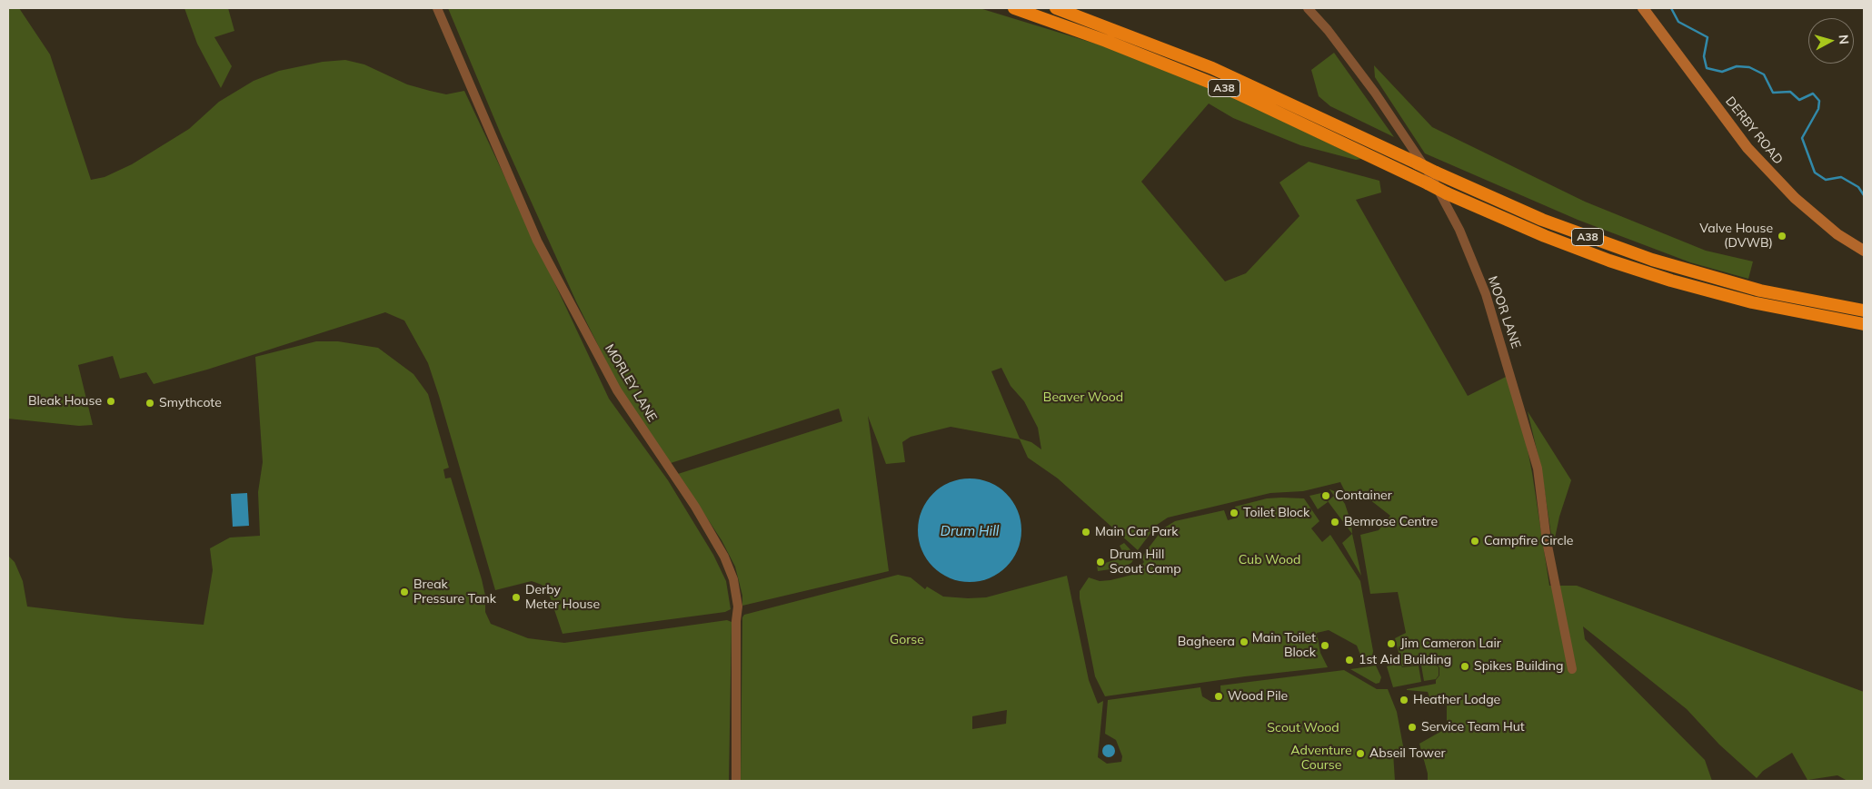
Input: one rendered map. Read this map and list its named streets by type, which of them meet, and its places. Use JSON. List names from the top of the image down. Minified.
{"streets":{"highway":["A38"],"main road":["DERBY ROAD"],"street":["MOOR LANE","MORLEY LANE"]},"water":["Drum Hill"],"parks":["Beaver Wood","Cub Wood","Gorse","Scout Wood","Adventure Course"],"places":["Valve House (DVWB)","Bleak House","Smythcote","Container","Toilet Block","Bemrose Centre","Main Car Park","Campfire Circle","Drum Hill Scout Camp","Break Pressure Tank","Derby Meter House","Bagheera","Jim Cameron Lair","Main Toilet Block","1st Aid Building","Spikes Building","Wood Pile","Heather Lodge","Service Team Hut","Abseil Tower"],"north":"right"}
